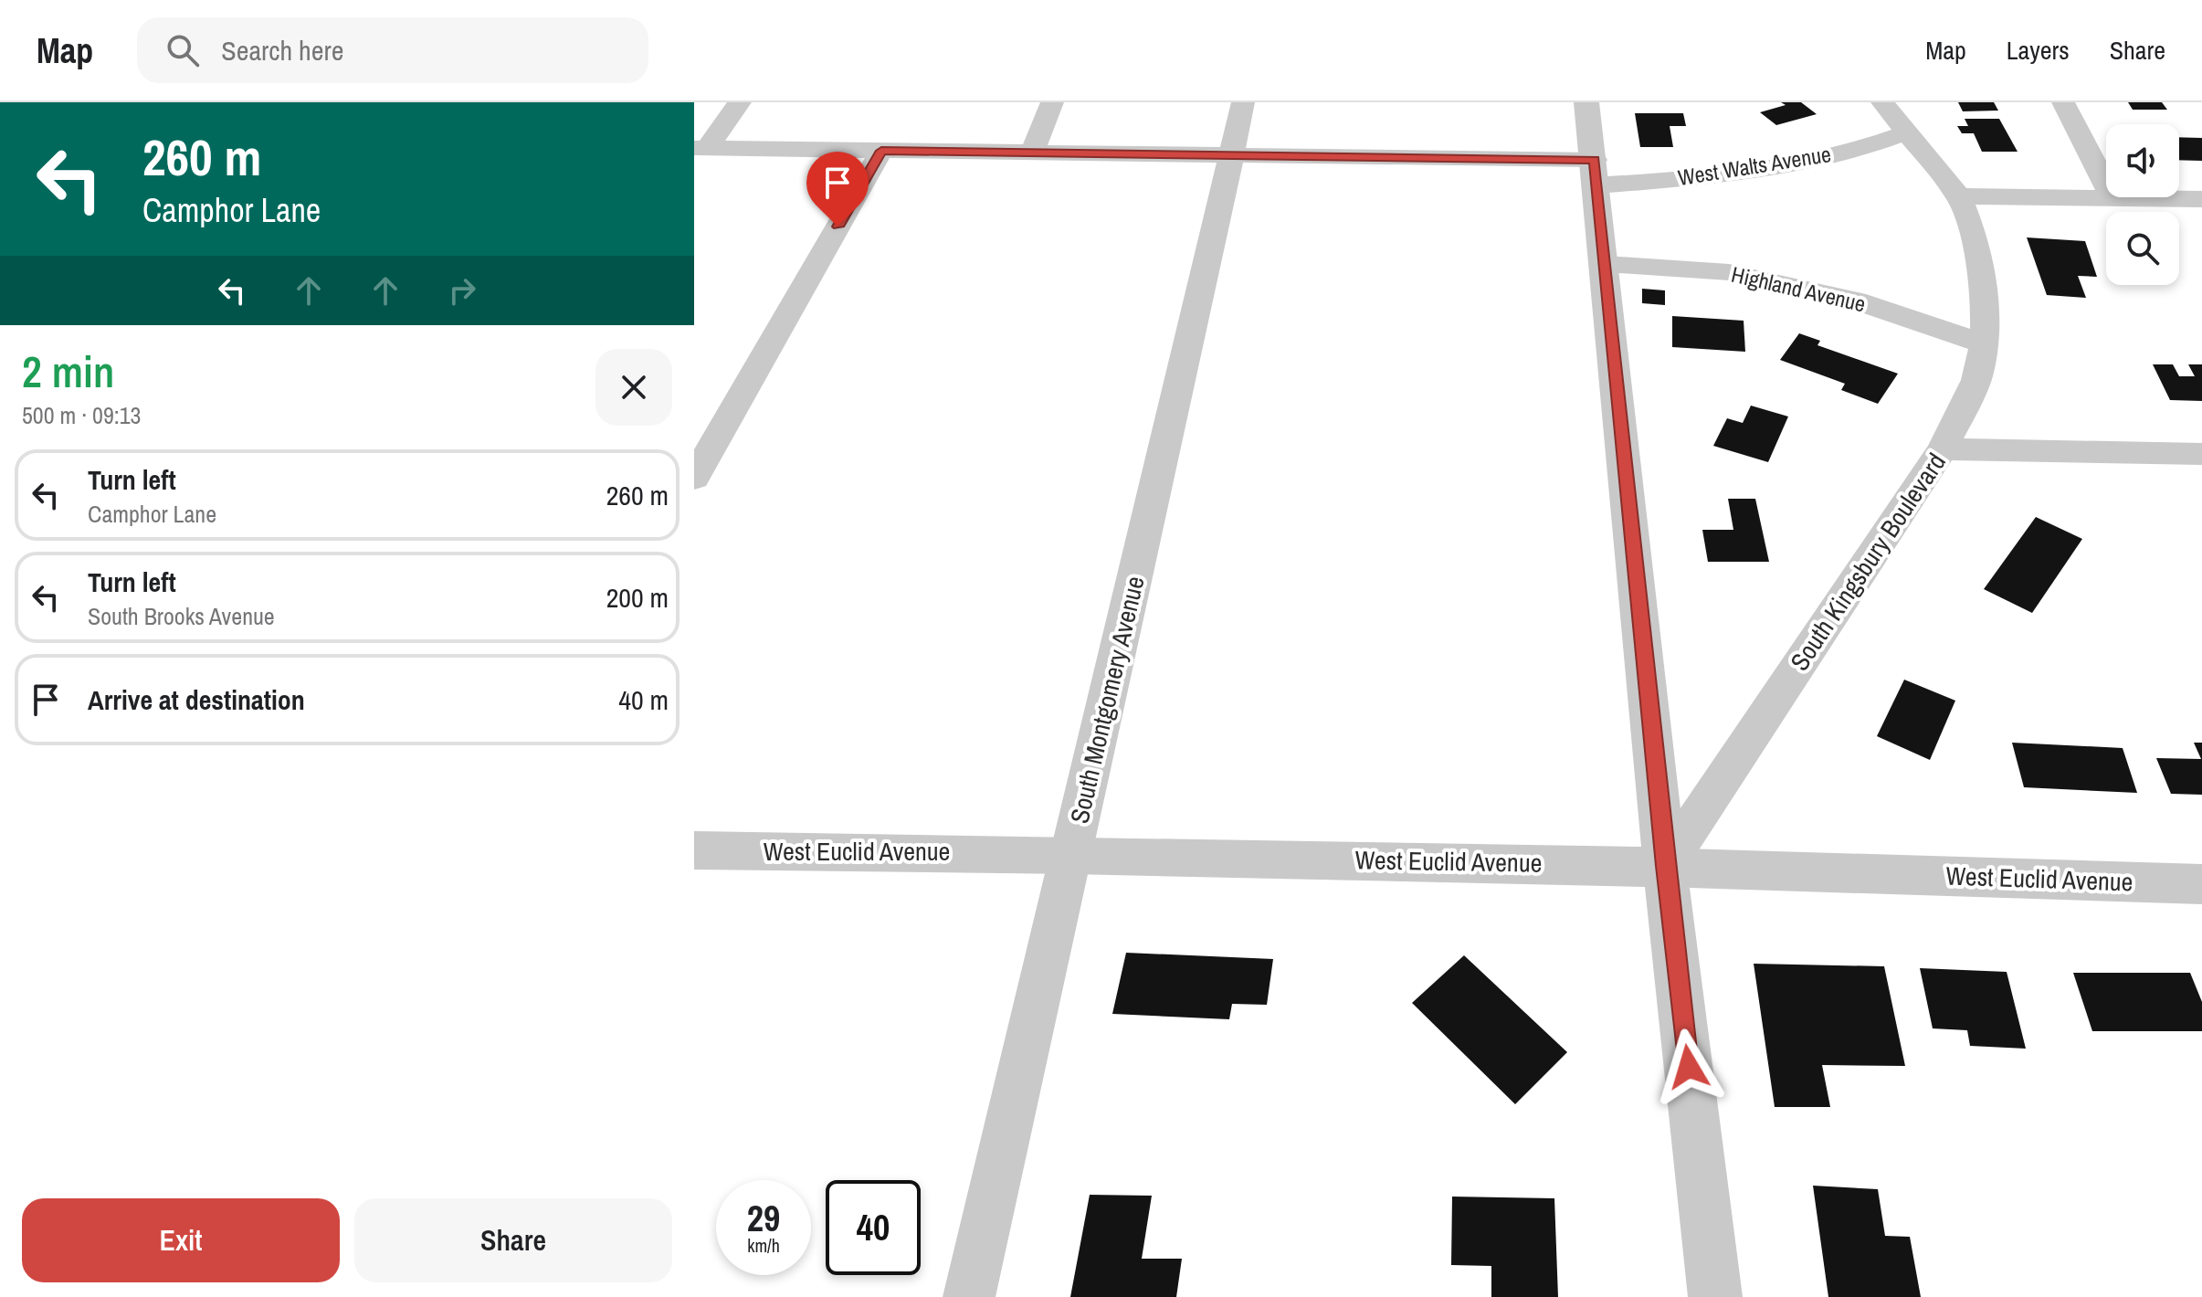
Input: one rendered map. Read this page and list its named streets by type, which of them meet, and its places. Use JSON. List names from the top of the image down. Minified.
{"streets":{"street":["West Walts Avenue","Highland Avenue","South Kingsbury Boulevard","South Montgomery Avenue","West Euclid Avenue"]},"crossings":[["West Walts Avenue","South Kingsbury Boulevard"],["West Walts Avenue","South Montgomery Avenue"],["Highland Avenue","South Kingsbury Boulevard"],["South Kingsbury Boulevard","West Euclid Avenue"],["South Montgomery Avenue","West Euclid Avenue"]],"page":{"header":"Map","search":"Search here","nav":["Map","Layers","Share"],"turn":["260 m","Camphor Lane"],"heading":["2 min","500 m · 09:13"],"list":[{"name":"Turn left","note":"Camphor Lane","value":"260 m"},{"name":"Turn left","note":"South Brooks Avenue","value":"200 m"},{"name":"Arrive at destination","value":"40 m"}],"speed":"29 km/h","limit":"40","buttons":["Exit","Share"]}}
